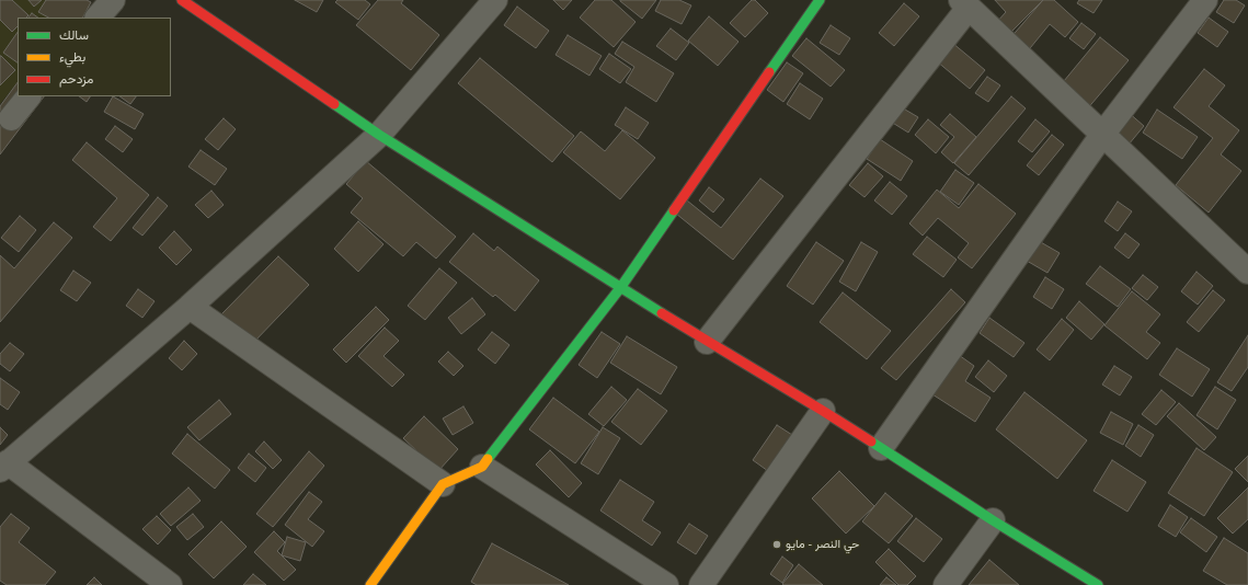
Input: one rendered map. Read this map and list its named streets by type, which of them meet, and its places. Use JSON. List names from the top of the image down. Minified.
{"places":["حي النصر - مايو"],"legend":["سالك","بطيء","مزدحم"]}
